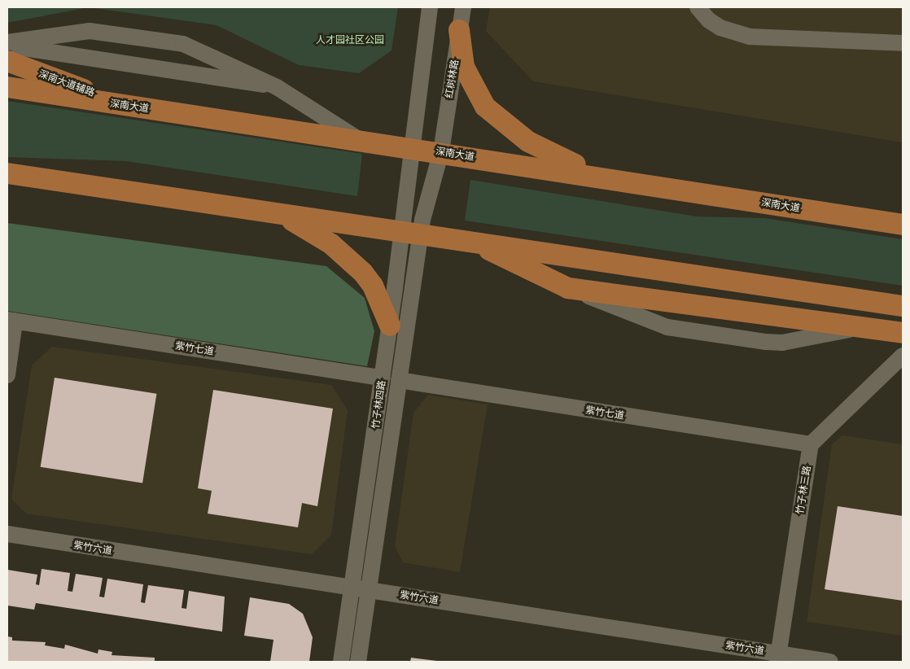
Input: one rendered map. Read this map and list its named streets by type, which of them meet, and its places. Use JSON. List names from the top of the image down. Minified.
{"streets":{"main road":["深南大道辅路","深南大道"],"street":["红树林路","紫竹七道","竹子林四路","竹子林三路","紫竹六道"]},"crossings":[["红树林路","深南大道"],["红树林路","竹子林四路"],["深南大道辅路","深南大道"],["深南大道","竹子林四路"],["紫竹七道","竹子林四路"],["紫竹七道","竹子林三路"],["竹子林四路","紫竹六道"],["竹子林三路","紫竹六道"]],"parks":["人才园社区公园"]}
